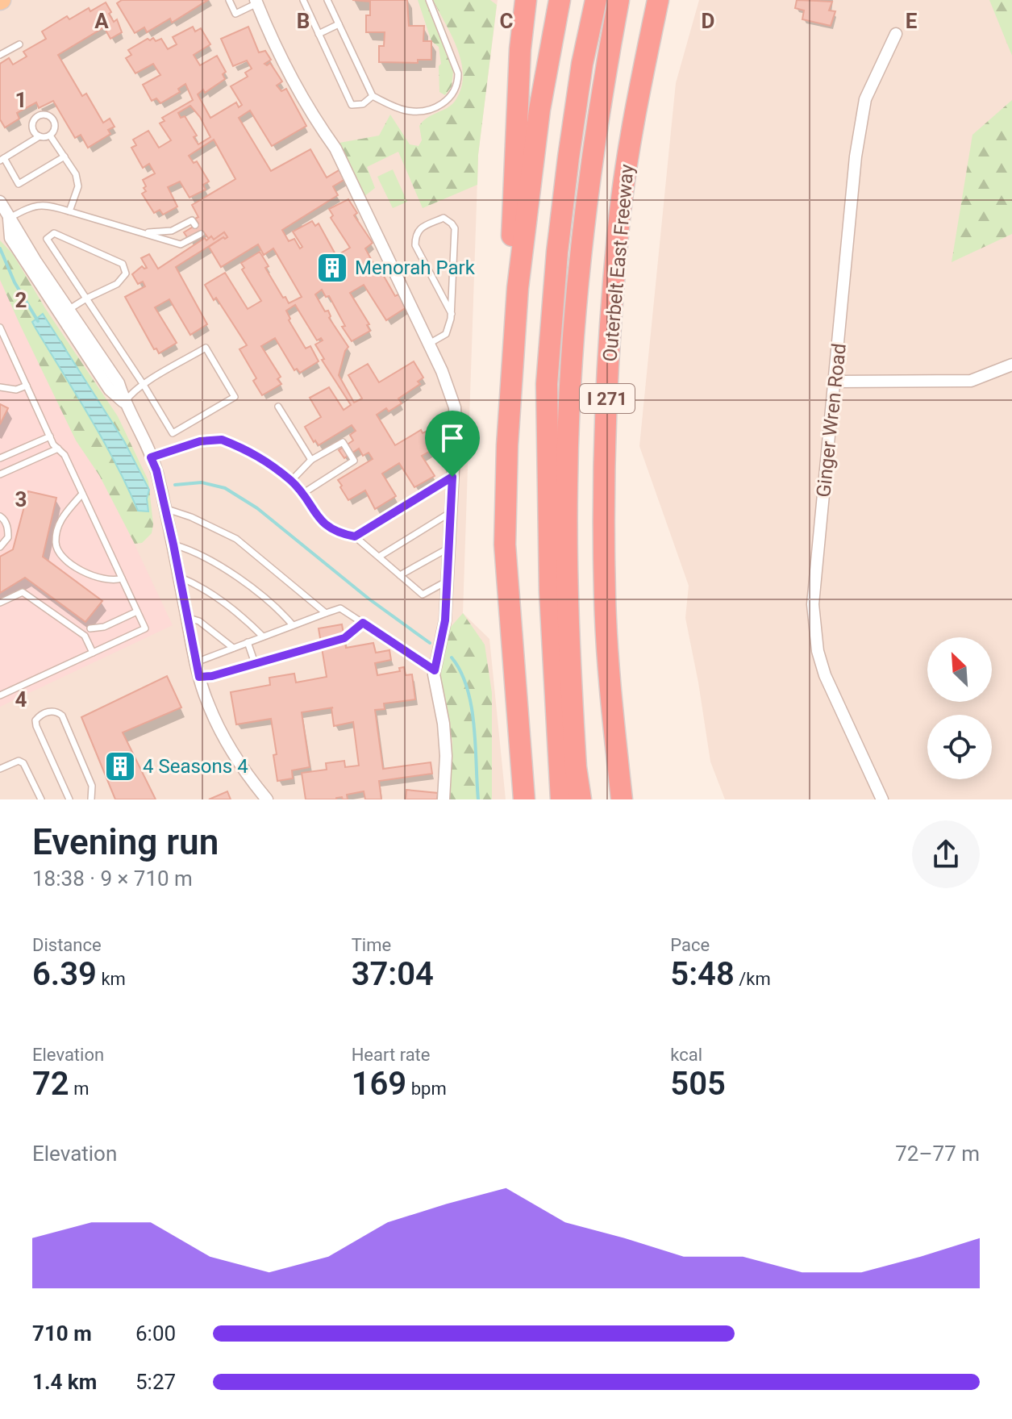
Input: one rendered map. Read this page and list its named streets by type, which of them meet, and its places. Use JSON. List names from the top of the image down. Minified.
{"streets":{"highway":["Outerbelt East Freeway","I 271"],"street":["Ginger Wren Road"]},"places":{"building":["Menorah Park","4 Seasons 4"]},"north":"top left","page":{"heading":["Evening run","18:38 · 9 × 710 m"],"stats":[["Distance","6.39 km"],["Time","37:04"],["Pace","5:48 /km"],["Elevation","72 m"],["Heart rate","169 bpm"],["kcal","505"]],"chart":["Elevation","72–77 m"],"list":[{"name":"710 m","note":"6:00"},{"name":"1.4 km","note":"5:27"}]},"grid":{"columns":["A","B","C","D","E"],"rows":["1","2","3","4"]}}
